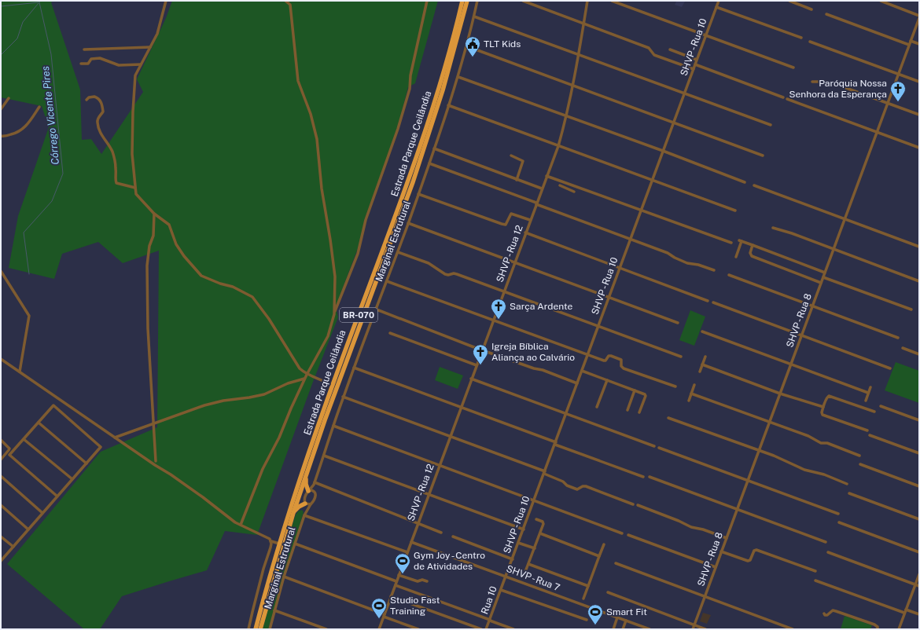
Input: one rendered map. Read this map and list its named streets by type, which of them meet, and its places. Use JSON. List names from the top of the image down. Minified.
{"streets":{"highway":["Estrada Parque Ceilândia","BR-070"],"street":["SHVP - Rua 10","Marginal Estrutural","SHVP - Rua 12","SHVP - Rua 8","SHVP - Rua 7","Rua 10"]},"crossings":[["SHVP - Rua 10","SHVP - Rua 7"],["SHVP - Rua 10","Rua 10"],["SHVP - Rua 12","SHVP - Rua 7"],["SHVP - Rua 7","Rua 10"]],"water":["Córrego Vicente Pires"],"places":{"public building":["TLT Kids"],"church":["Paróquia Nossa Senhora da Esperança","Sarça Ardente","Igreja Bíblica Aliança ao Calvário"],"sports":["Gym Joy - Centro de Atividades","Studio Fast Training","Smart Fit"]}}
